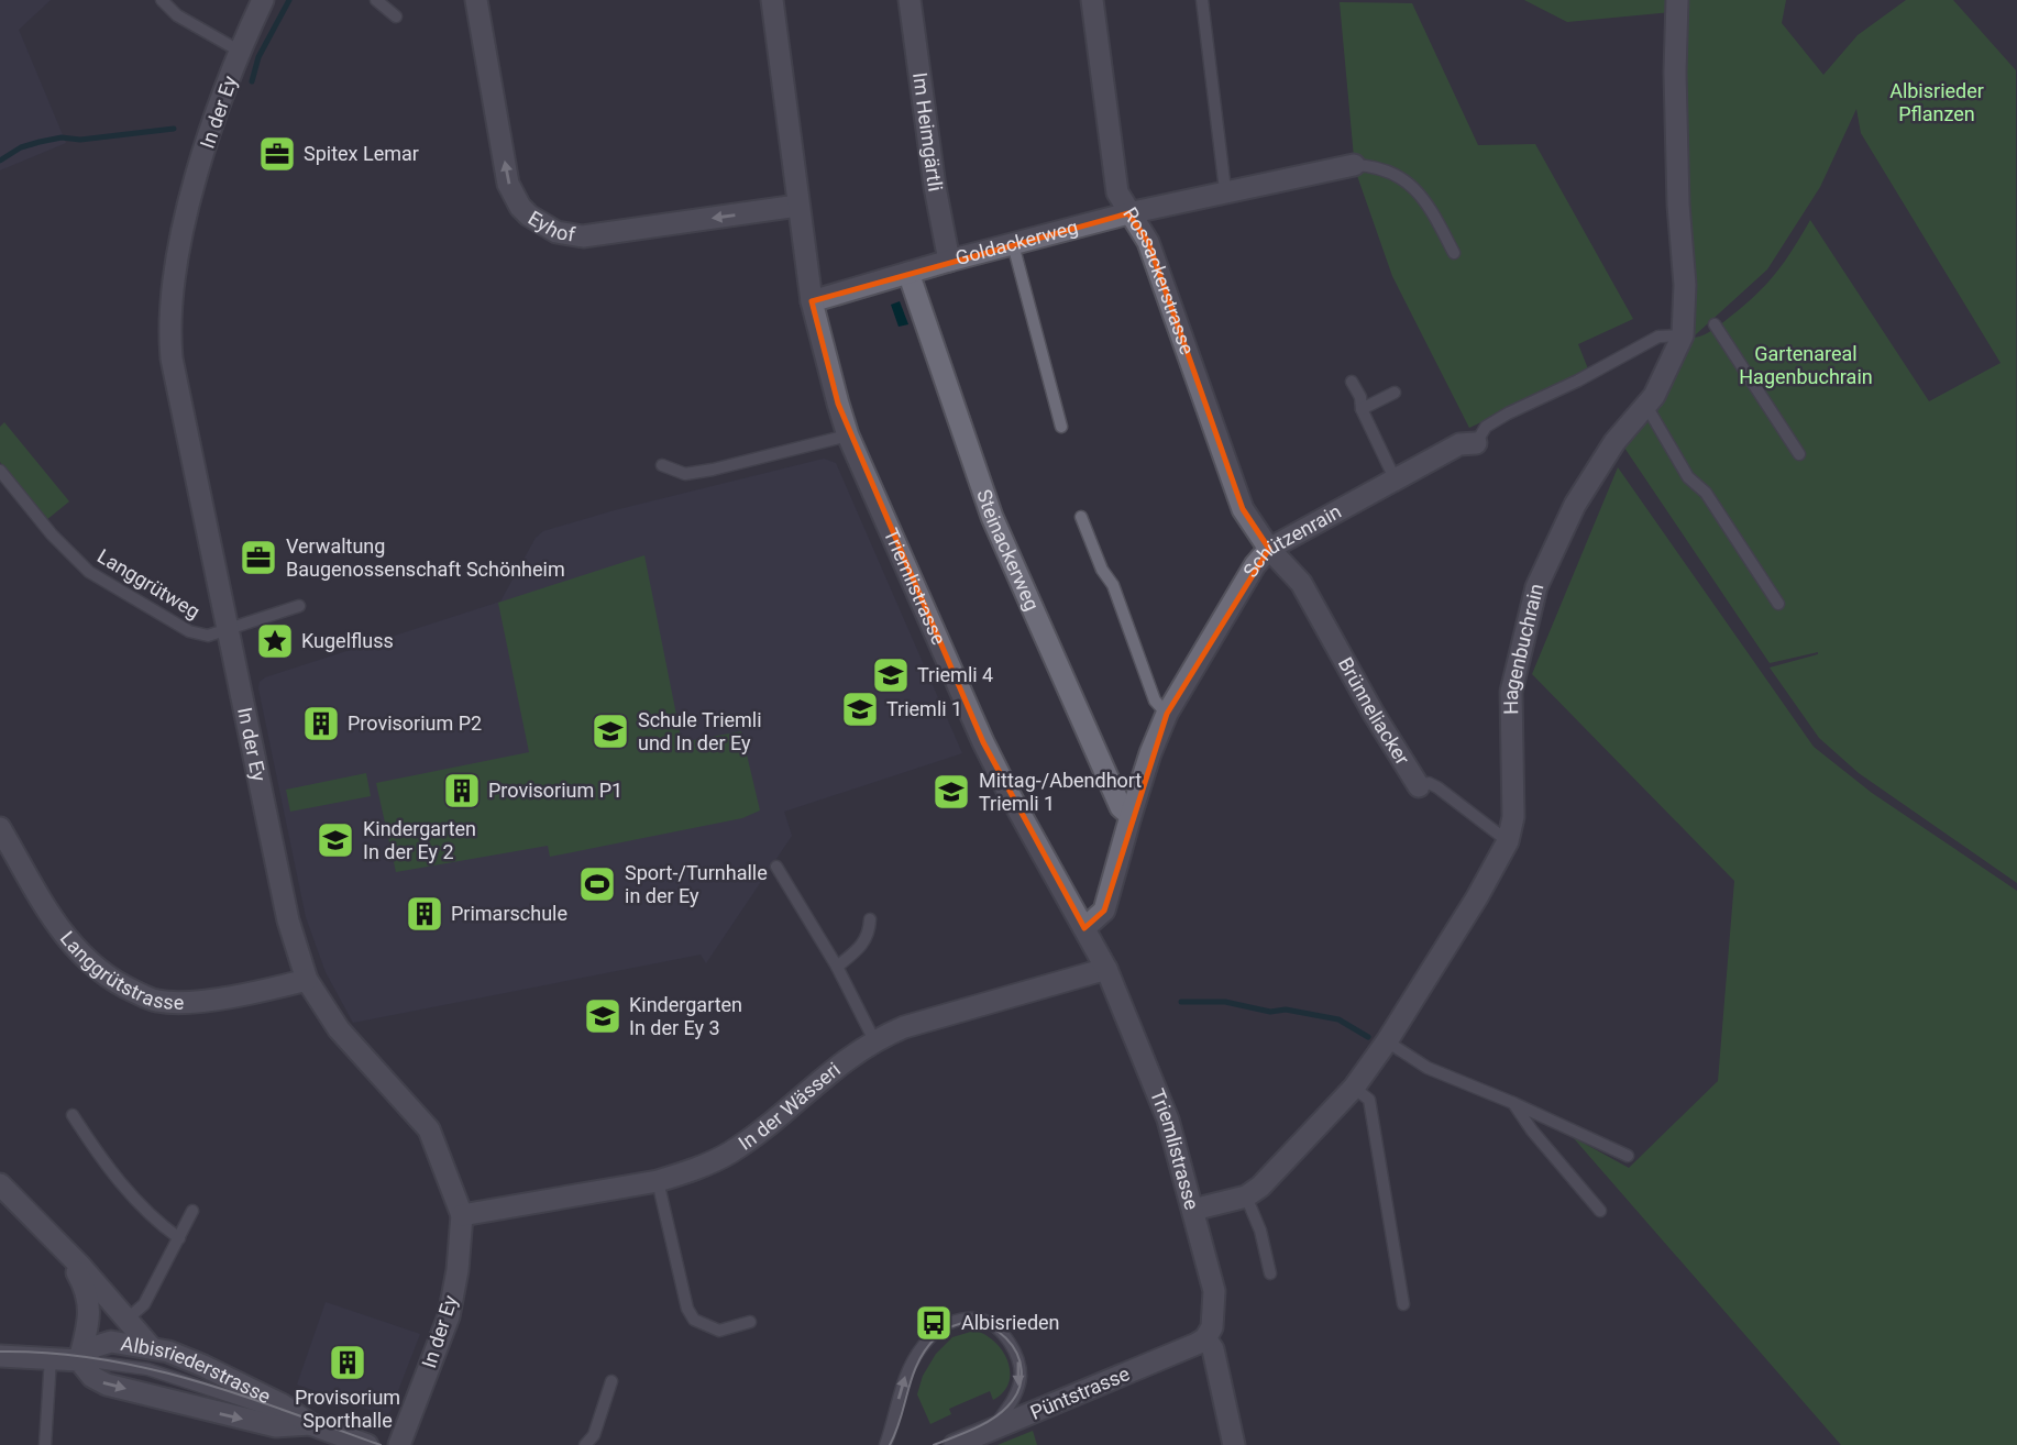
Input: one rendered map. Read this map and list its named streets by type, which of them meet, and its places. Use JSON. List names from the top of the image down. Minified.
{"streets":{"street":["In der Ey","Im Heimgärtli","Eyhof","Goldackerweg","Rossackerstrasse","Schützenrain","Steinackerweg","Triemlistrasse","Hagenbuchrain","Brünneliacker","Langgrütstrasse","In der Wässeri","Albisriederstrasse","Püntstrasse"],"lane":["Langgrütweg"]},"crossings":[["In der Ey","Langgrütweg"],["In der Ey","Langgrütstrasse"],["In der Ey","In der Wässeri"],["Im Heimgärtli","Goldackerweg"],["Eyhof","Triemlistrasse"],["Goldackerweg","Rossackerstrasse"],["Goldackerweg","Steinackerweg"],["Goldackerweg","Triemlistrasse"],["Rossackerstrasse","Schützenrain"],["Rossackerstrasse","Brünneliacker"],["Schützenrain","Steinackerweg"],["Schützenrain","Triemlistrasse"],["Schützenrain","Hagenbuchrain"],["Schützenrain","Brünneliacker"],["Triemlistrasse","Hagenbuchrain"],["Triemlistrasse","In der Wässeri"],["Triemlistrasse","Püntstrasse"],["Hagenbuchrain","Brünneliacker"]],"parks":["Albisrieder Pflanzen","Gartenareal Hagenbuchrain"],"places":{"office":["Spitex Lemar","Verwaltung Baugenossenschaft Schönheim"],"place":["Kugelfluss"],"school or university":["Triemli 4","Triemli 1","Schule Triemli und In der Ey","Mittag-/Abendhort Triemli 1","Kindergarten In der Ey 2","Kindergarten In der Ey 3"],"building":["Provisorium P2","Provisorium P1","Primarschule","Provisorium Sporthalle"],"sports":["Sport-/Turnhalle in der Ey"],"bus stop":["Albisrieden"]}}
